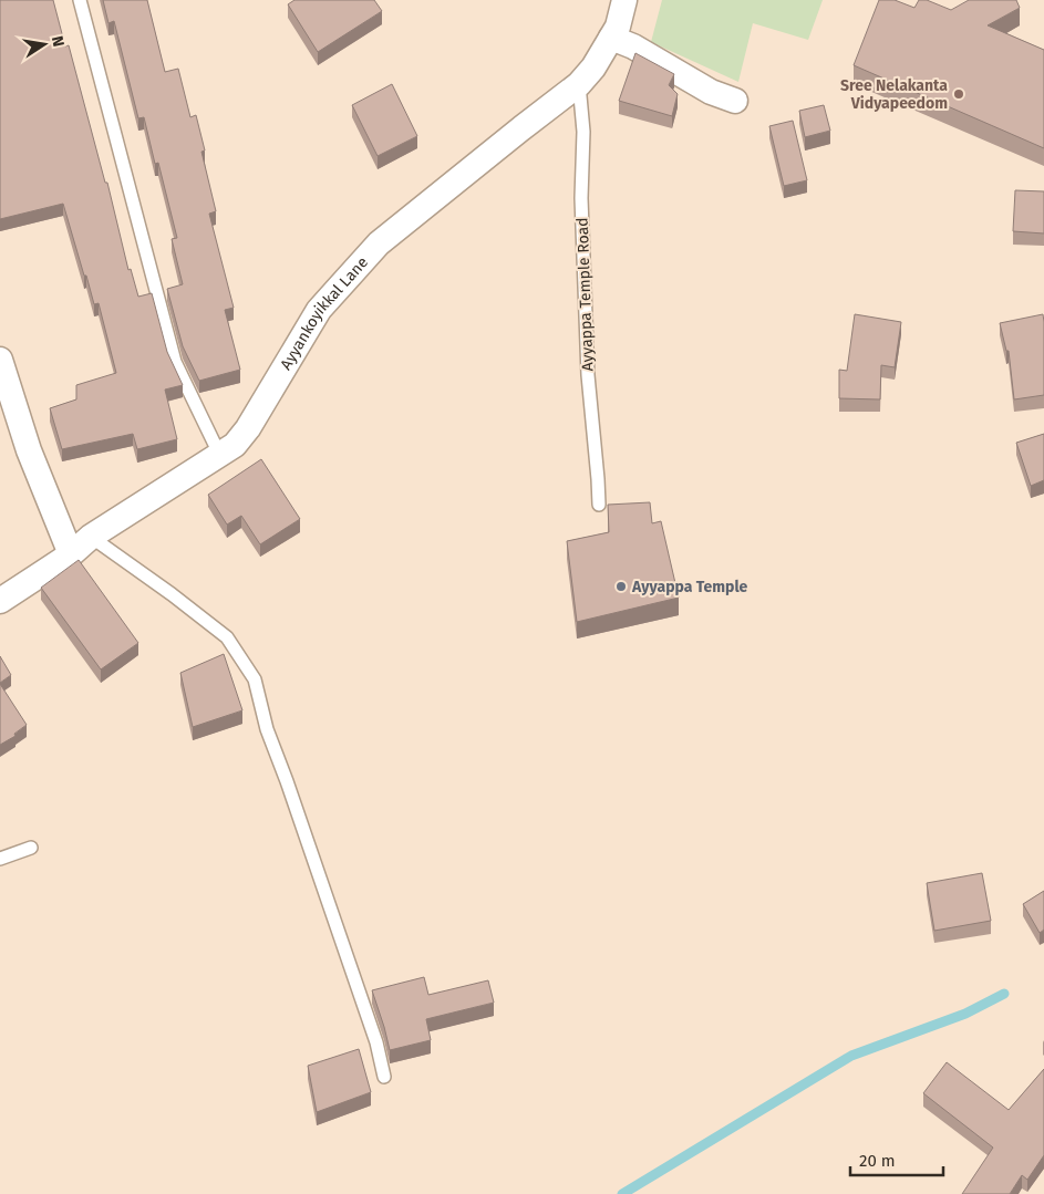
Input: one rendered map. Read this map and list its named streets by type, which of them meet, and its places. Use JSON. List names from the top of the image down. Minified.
{"streets":{"street":["Ayyankoyikkal Lane"],"lane":["Ayyappa Temple Road"]},"crossings":[["Ayyappa Temple Road","Ayyankoyikkal Lane"]],"places":["Sree Nelakanta Vidyapeedom","Ayyappa Temple"],"scale_bar":"20 m","north":"right"}
